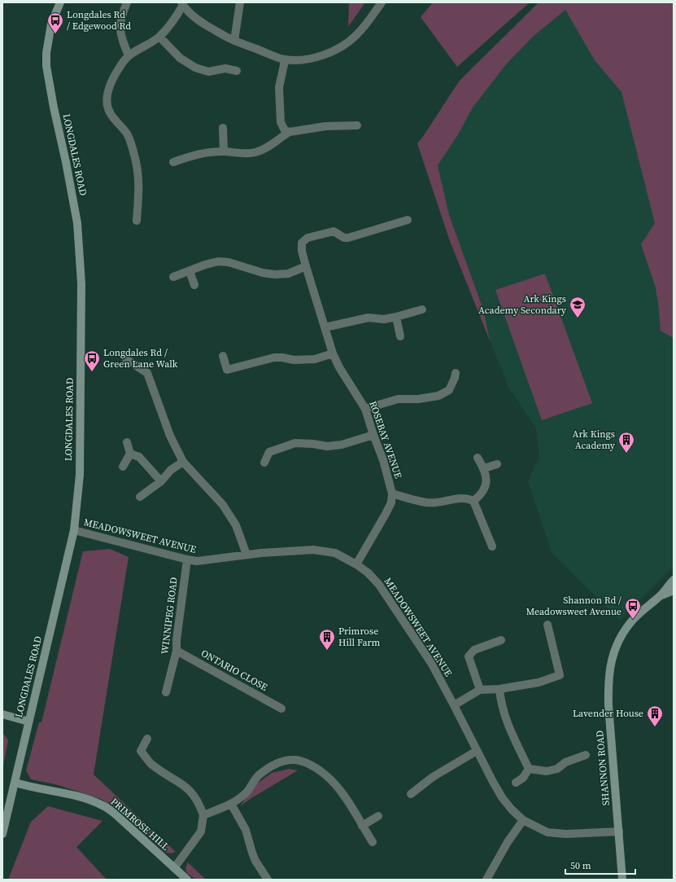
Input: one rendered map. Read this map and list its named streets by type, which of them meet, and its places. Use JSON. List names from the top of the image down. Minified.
{"streets":{"street":["LONGDALES ROAD","ROSEBAY AVENUE","MEADOWSWEET AVENUE","WINNIPEG ROAD","ONTARIO CLOSE","SHANNON ROAD","PRIMROSE HILL"]},"crossings":[["LONGDALES ROAD","MEADOWSWEET AVENUE"],["LONGDALES ROAD","PRIMROSE HILL"],["ROSEBAY AVENUE","MEADOWSWEET AVENUE"],["MEADOWSWEET AVENUE","WINNIPEG ROAD"],["MEADOWSWEET AVENUE","SHANNON ROAD"],["WINNIPEG ROAD","ONTARIO CLOSE"]],"places":{"bus stop":["Longdales Rd / Edgewood Rd","Longdales Rd / Green Lane Walk","Shannon Rd / Meadowsweet Avenue"],"school or university":["Ark Kings Academy Secondary"],"building":["Ark Kings Academy","Primrose Hill Farm","Lavender House"]},"scale_bar":"50 m"}
